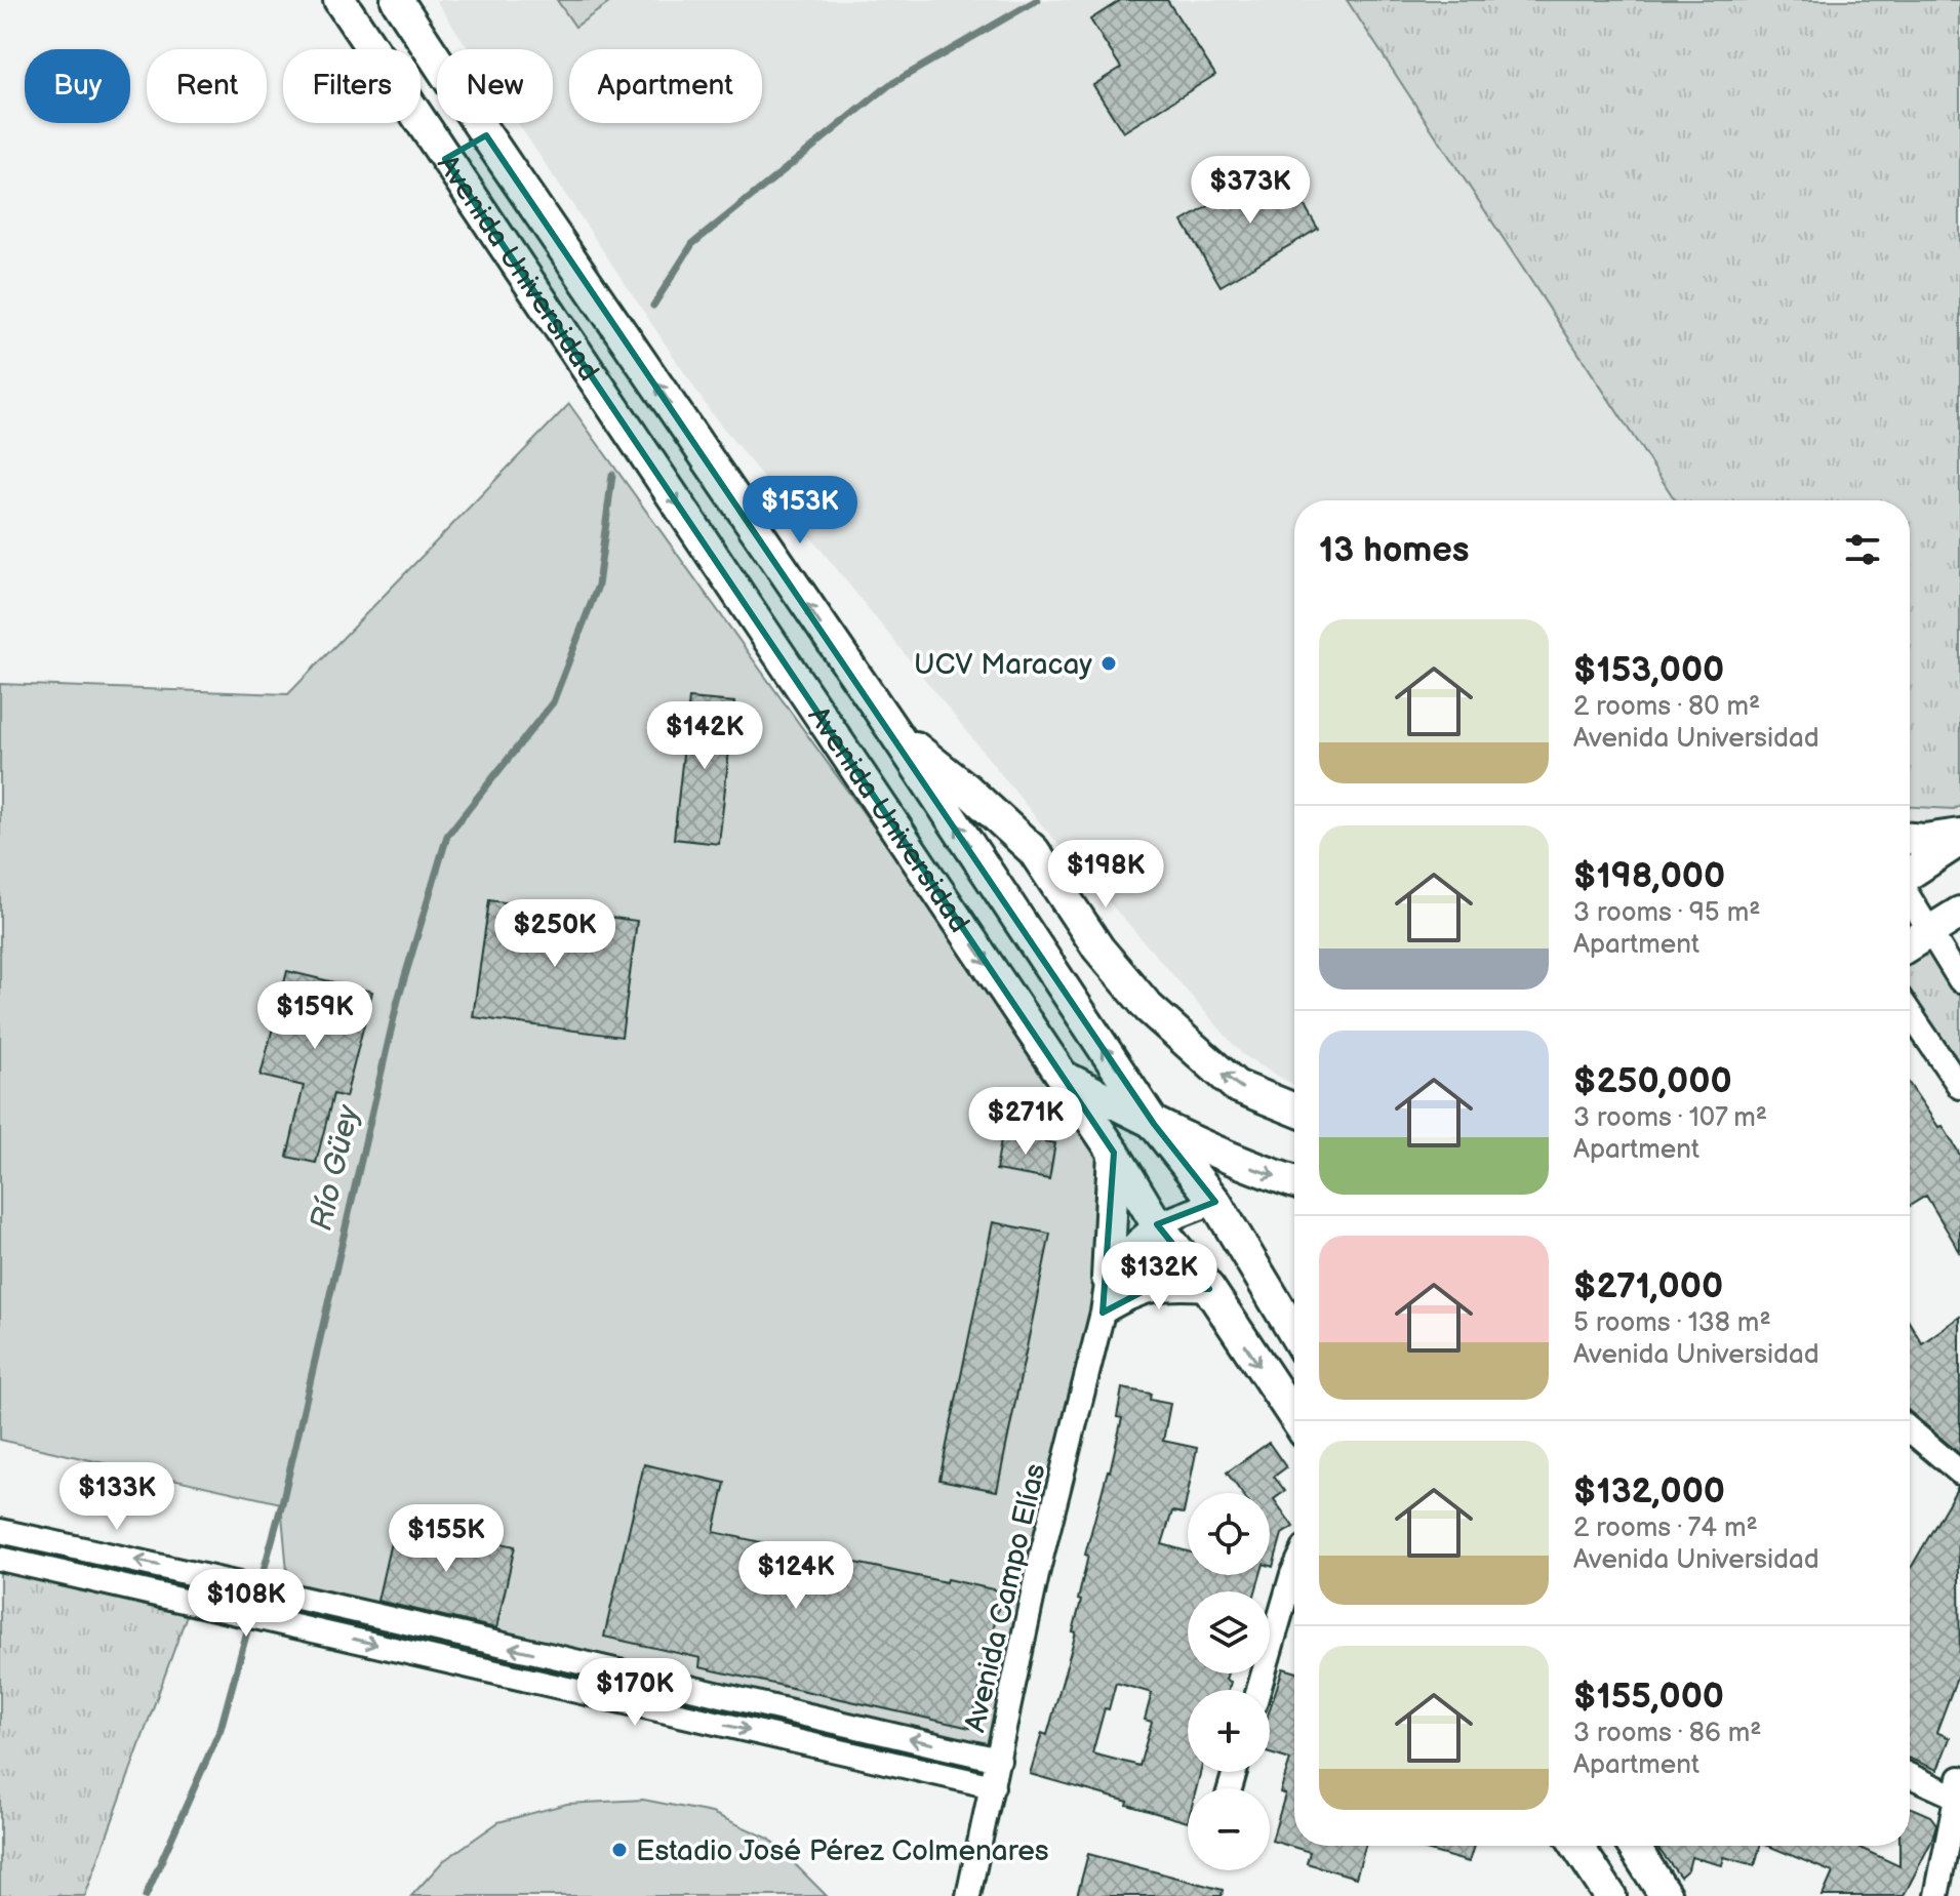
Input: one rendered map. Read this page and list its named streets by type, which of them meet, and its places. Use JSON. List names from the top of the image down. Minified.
{"streets":{"street":["Avenida Universidad","Avenida Campo Elías"]},"water":["Río Güey"],"places":["UCV Maracay","Estadio José Pérez Colmenares"],"page":{"chip":["Buy","Rent","Filters","New","Apartment"],"price":["$373K","$153K","$142K","$198K","$250K","$159K","$271K","$132K","$133K","$155K","$124K","$108K","$170K"],"heading":"13 homes","list":[{"name":"$153,000","note":"2 rooms · 80 m² · Avenida Universidad"},{"name":"$198,000","note":"3 rooms · 95 m² · Apartment"},{"name":"$250,000","note":"3 rooms · 107 m² · Apartment"},{"name":"$271,000","note":"5 rooms · 138 m² · Avenida Universidad"},{"name":"$132,000","note":"2 rooms · 74 m² · Avenida Universidad"},{"name":"$155,000","note":"3 rooms · 86 m² · Apartment"}],"map_buttons":["+","−"]}}
